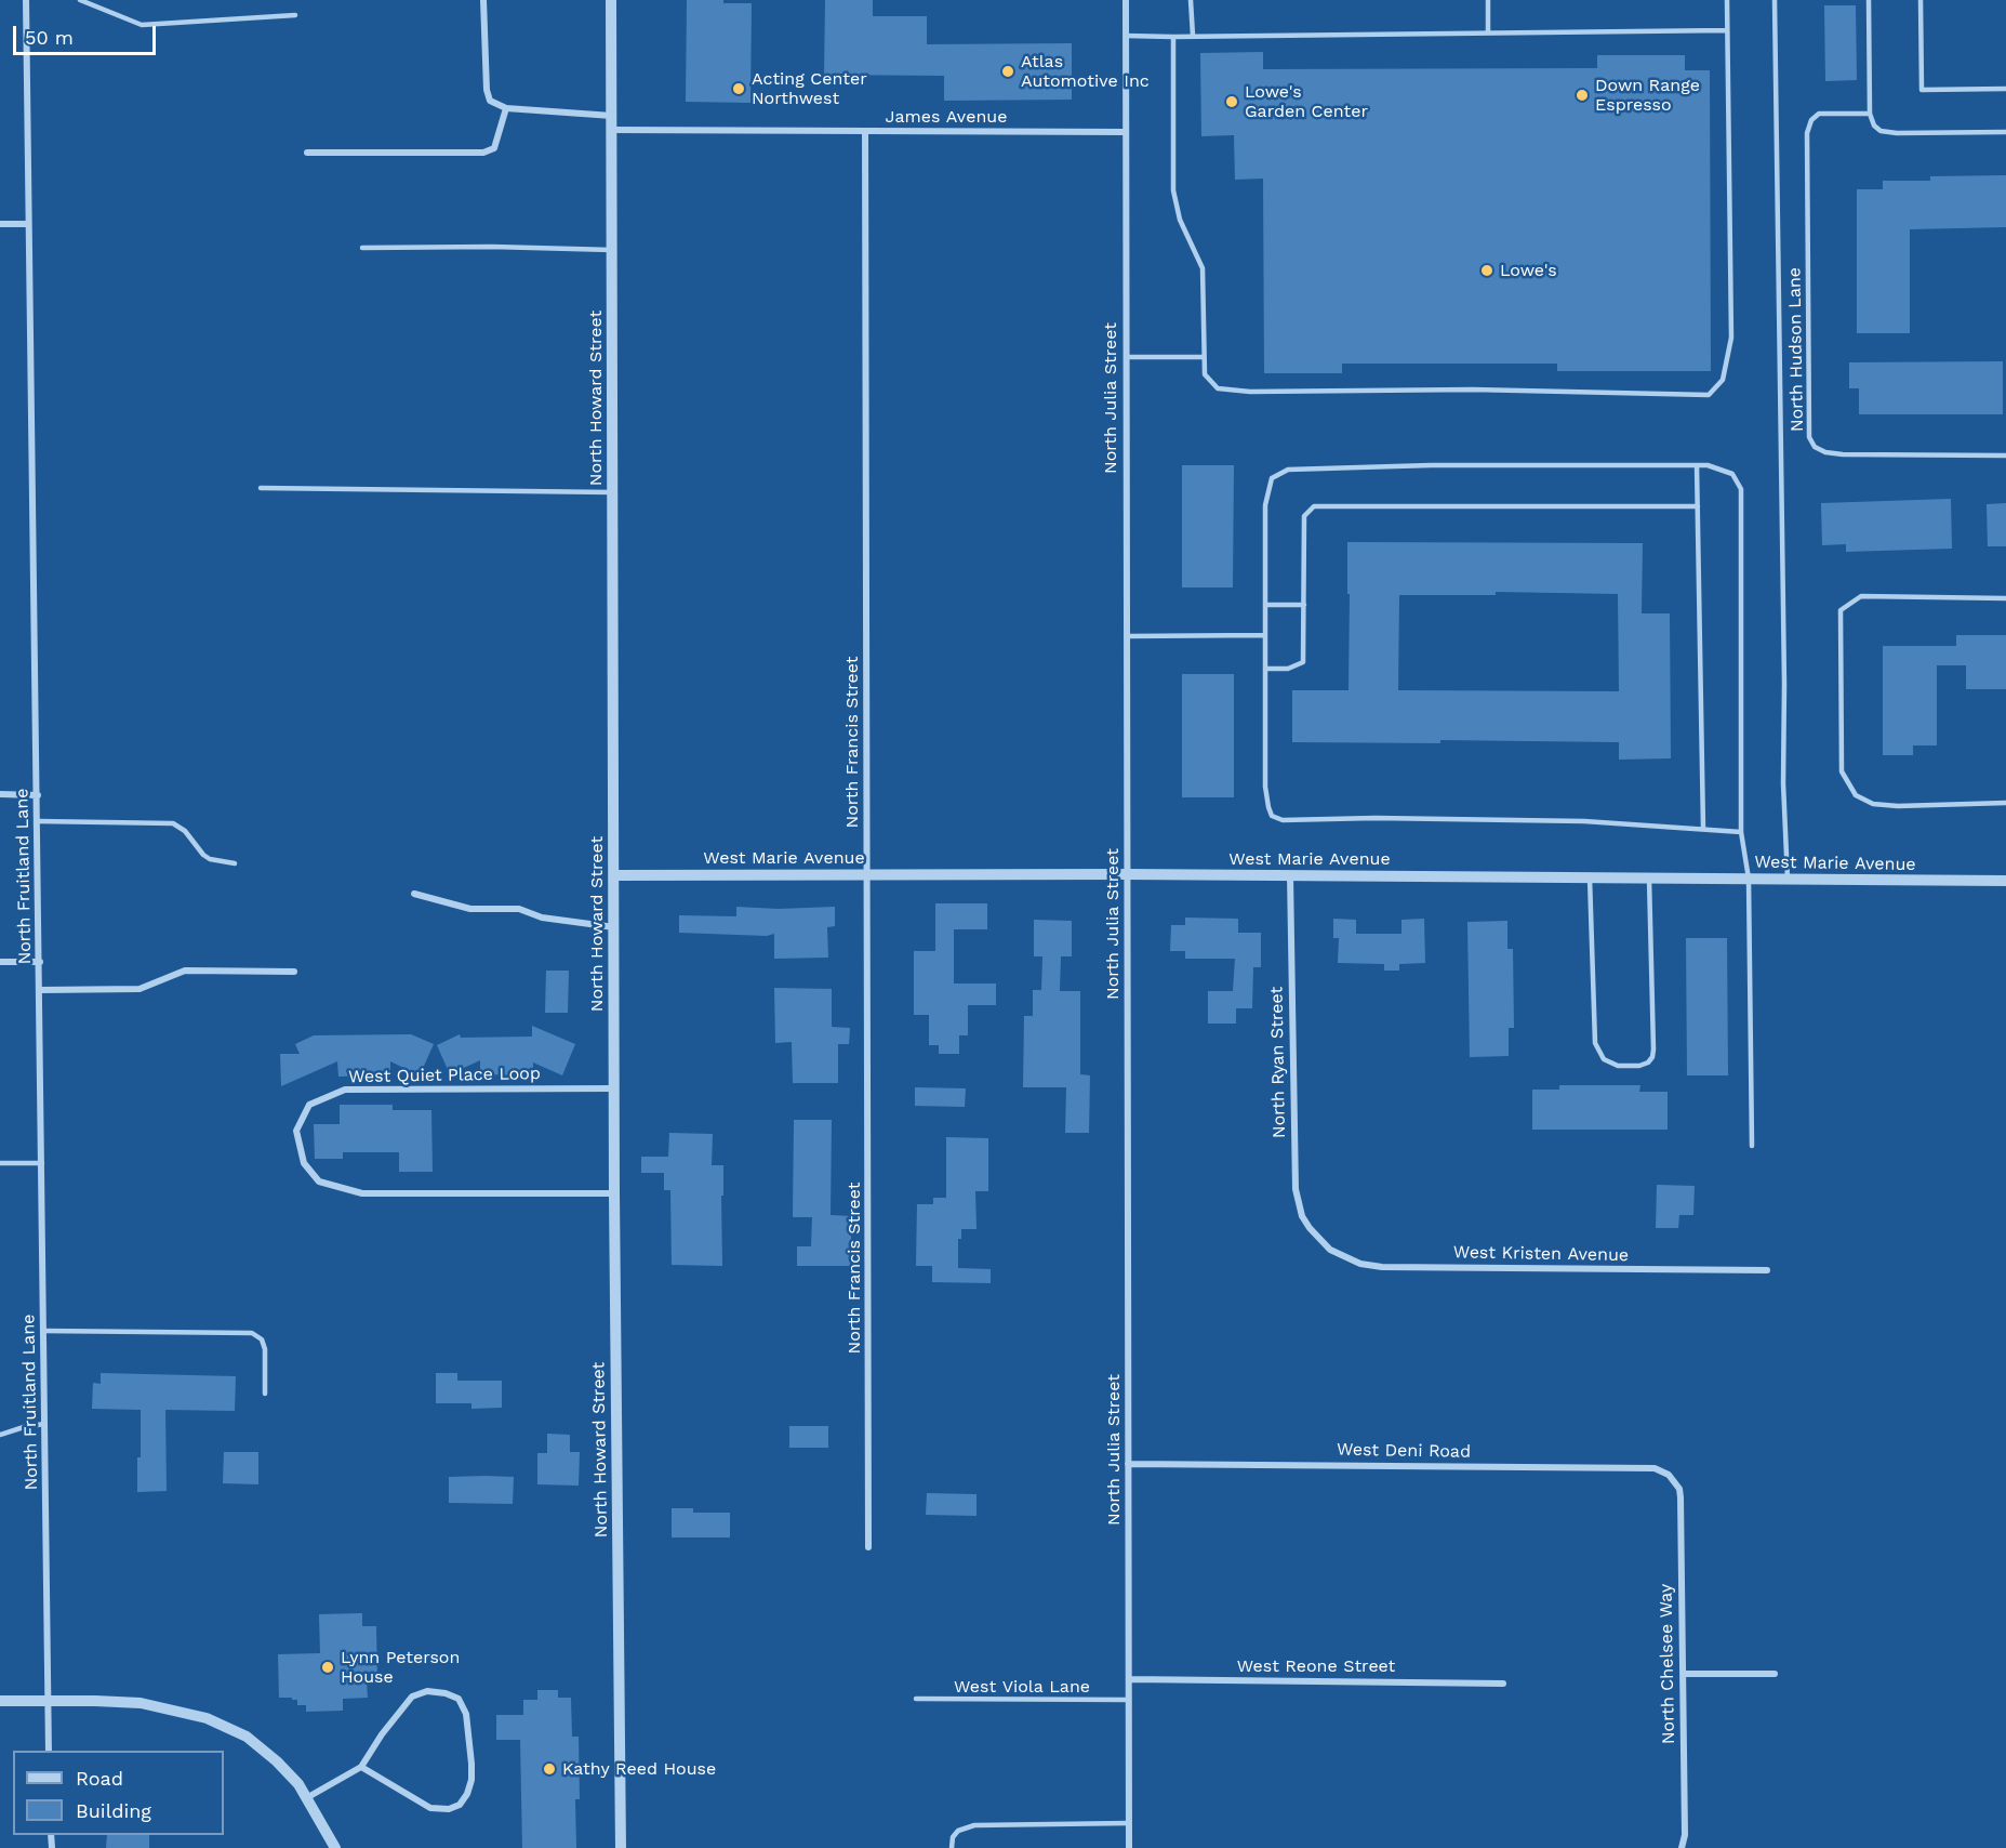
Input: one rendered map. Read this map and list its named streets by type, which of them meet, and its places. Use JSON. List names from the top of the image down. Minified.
{"streets":{"street":["James Avenue","North Howard Street","North Julia Street","North Francis Street","West Marie Avenue","North Fruitland Lane","North Ryan Street","West Quiet Place Loop","West Kristen Avenue","West Deni Road","North Chelsee Way","West Reone Street"],"lane":["North Hudson Lane","West Viola Lane"]},"crossings":[["James Avenue","North Howard Street"],["James Avenue","North Julia Street"],["James Avenue","North Francis Street"],["North Howard Street","West Marie Avenue"],["North Howard Street","West Quiet Place Loop"],["North Julia Street","West Marie Avenue"],["North Julia Street","West Deni Road"],["North Julia Street","West Reone Street"],["North Julia Street","West Viola Lane"],["North Francis Street","West Marie Avenue"],["West Marie Avenue","North Ryan Street"],["North Ryan Street","West Kristen Avenue"],["West Deni Road","North Chelsee Way"]],"places":["Atlas Automotive Inc","Acting Center Northwest","Down Range Espresso","Lowe's Garden Center","Lowe's","Lynn Peterson House","Kathy Reed House"],"legend":["Road","Building"],"scale_bar":"50 m"}
